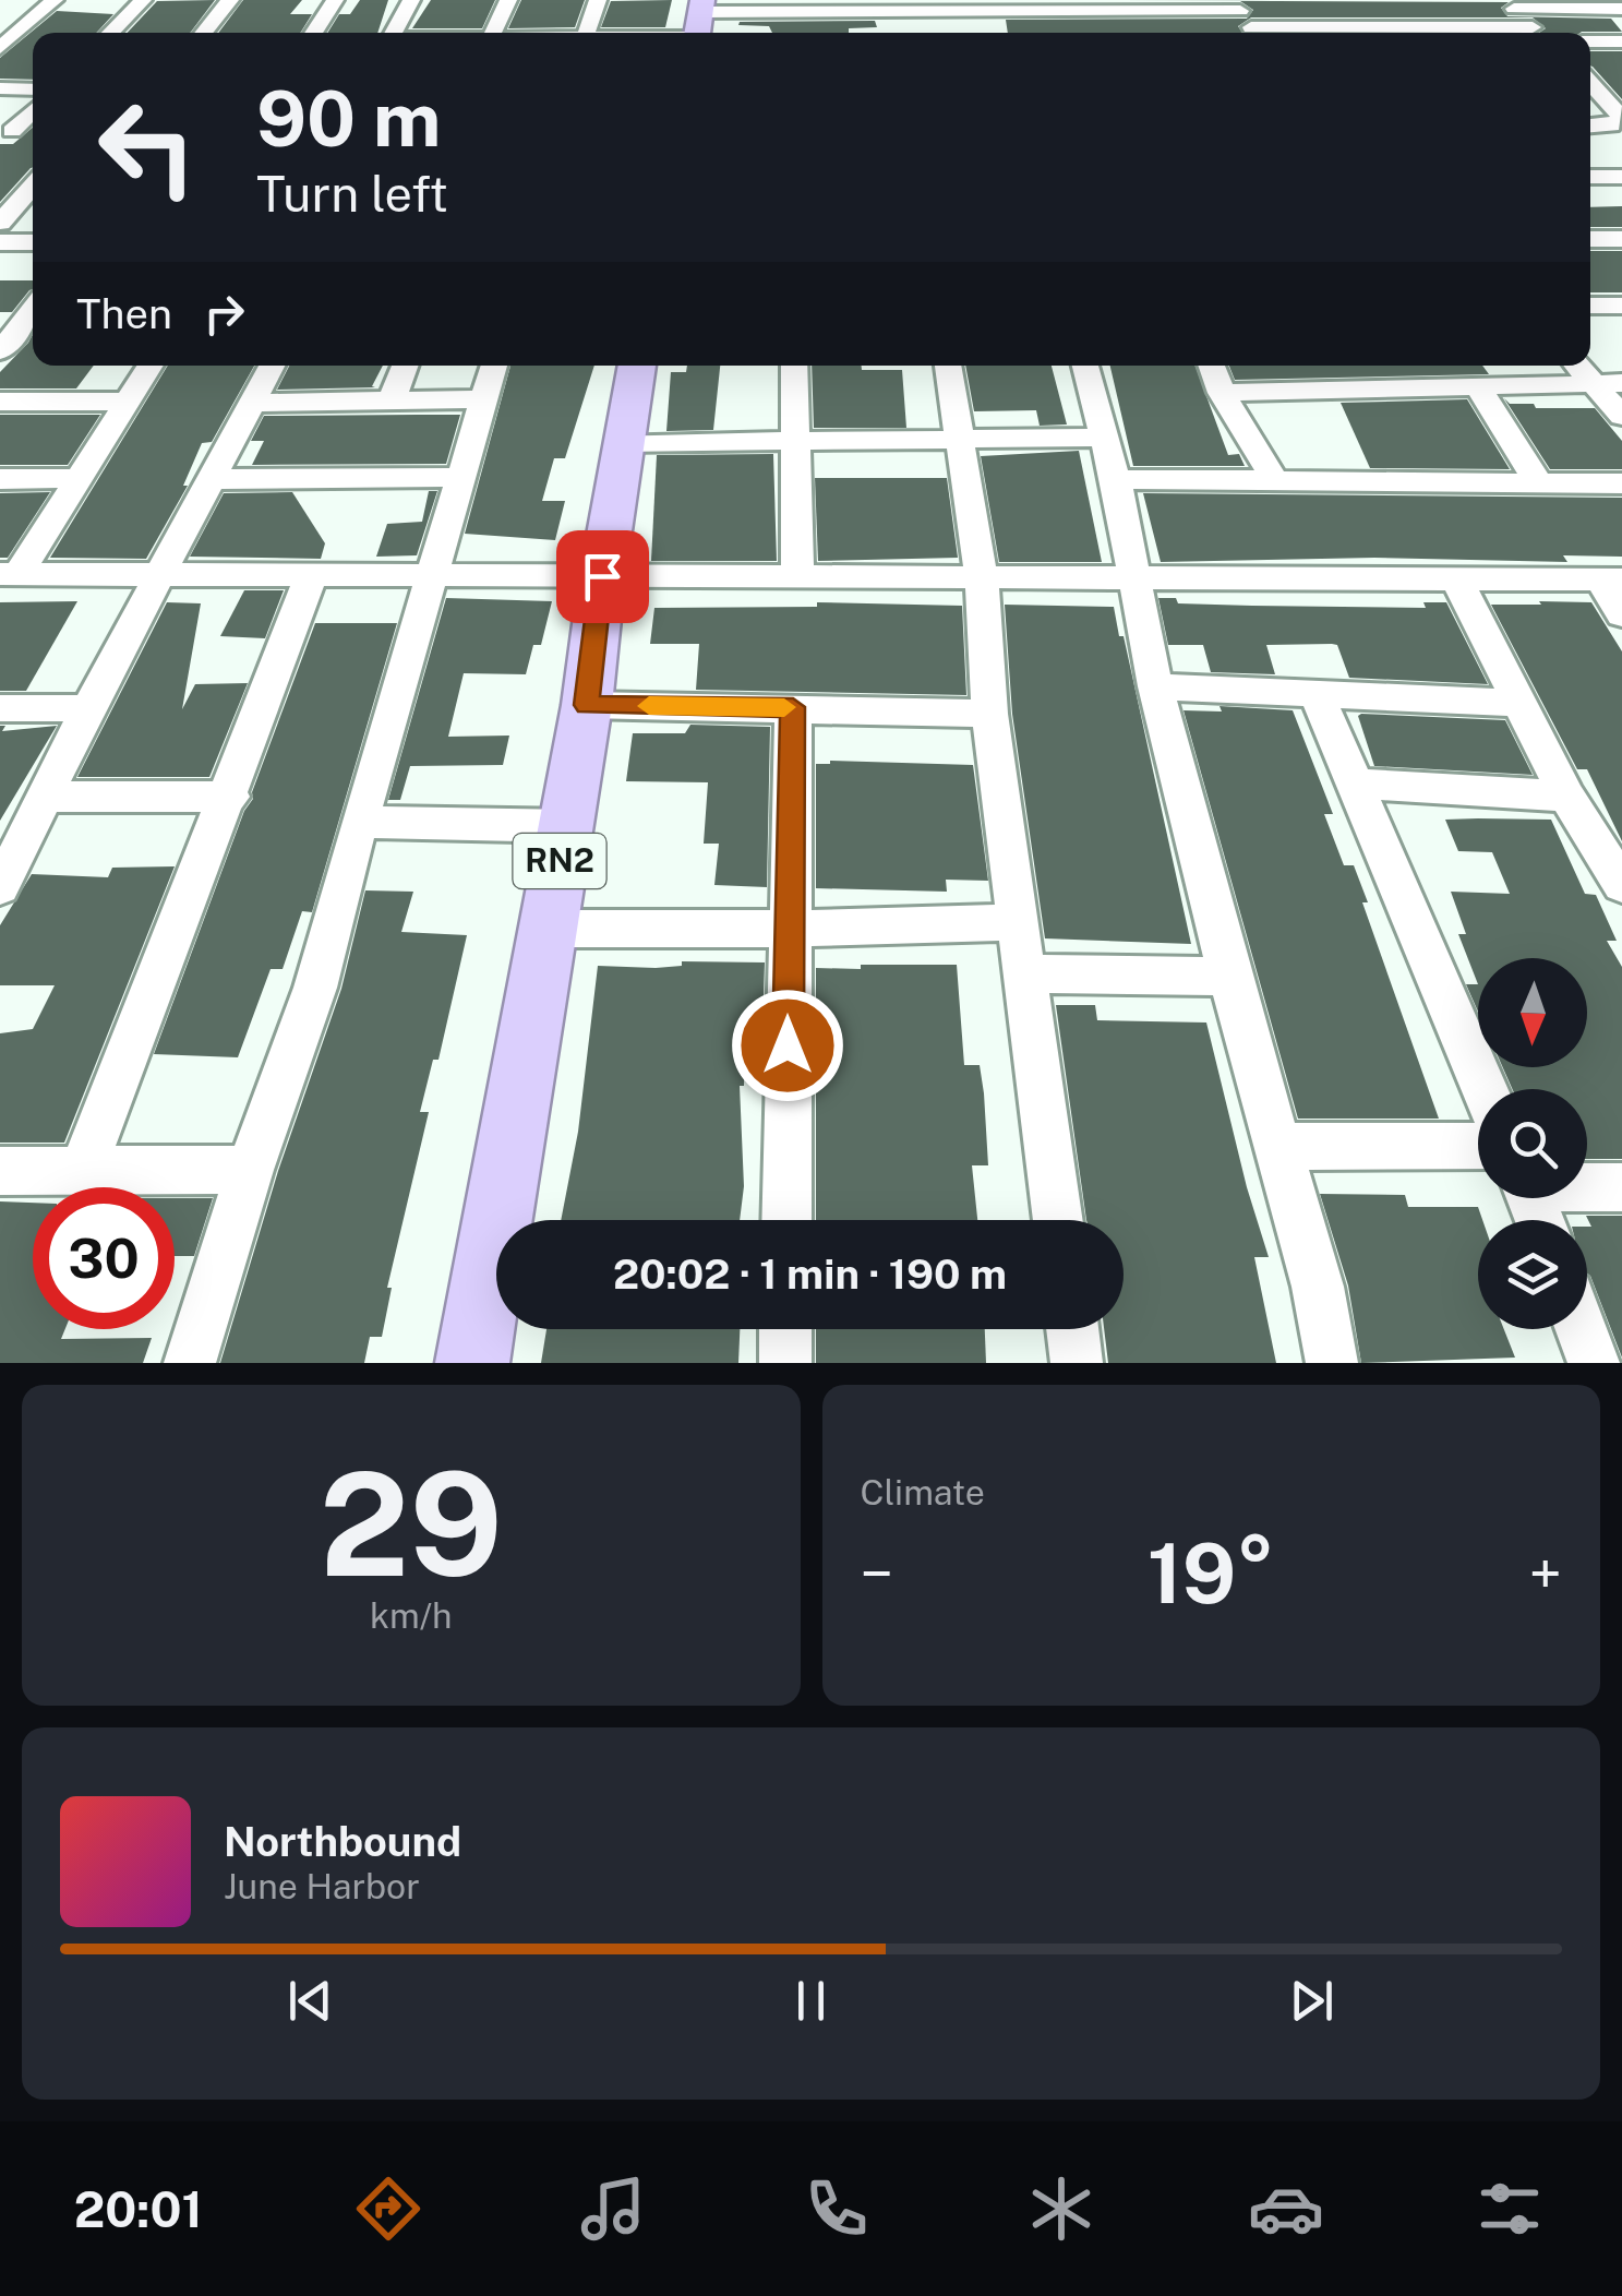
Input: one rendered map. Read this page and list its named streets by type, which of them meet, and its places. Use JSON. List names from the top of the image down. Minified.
{"streets":{"highway":["RN2"]},"north":"bottom","page":{"turn":["90 m","Turn left"],"then":"Then","limit":"30","trip":"20:02 · 1 min · 190 m","tile":[["29","km/h"],"Climate"],"heat":["−","19°","+"],"song":["Northbound","June Harbor"],"tabs":"20:01"}}
